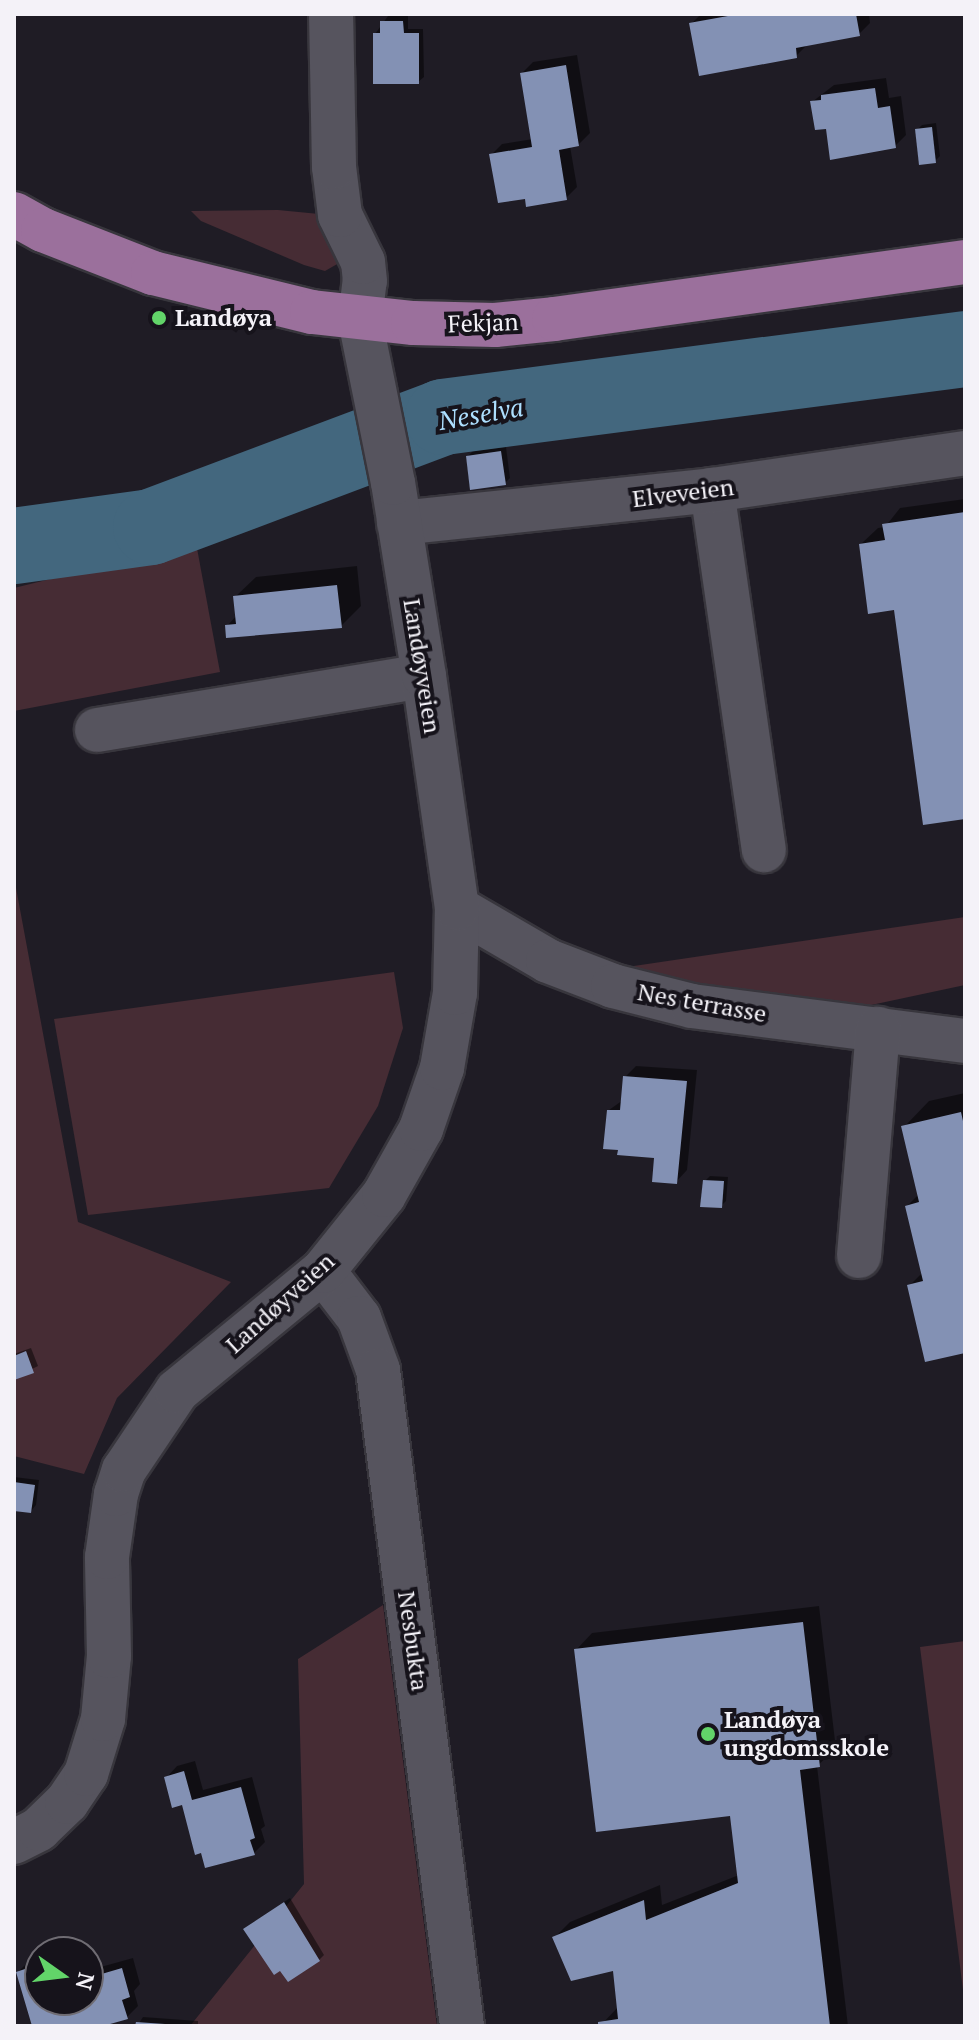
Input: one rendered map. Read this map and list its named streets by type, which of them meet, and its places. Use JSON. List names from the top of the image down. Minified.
{"streets":{"main road":["Fekjan"],"street":["Elveveien","Landøyveien","Nes terrasse","Nesbukta"]},"crossings":[["Fekjan","Landøyveien"],["Elveveien","Landøyveien"],["Landøyveien","Nes terrasse"],["Landøyveien","Nesbukta"]],"water":["Neselva"],"places":["Landøya","Landøya ungdomsskole"],"north":"right"}
